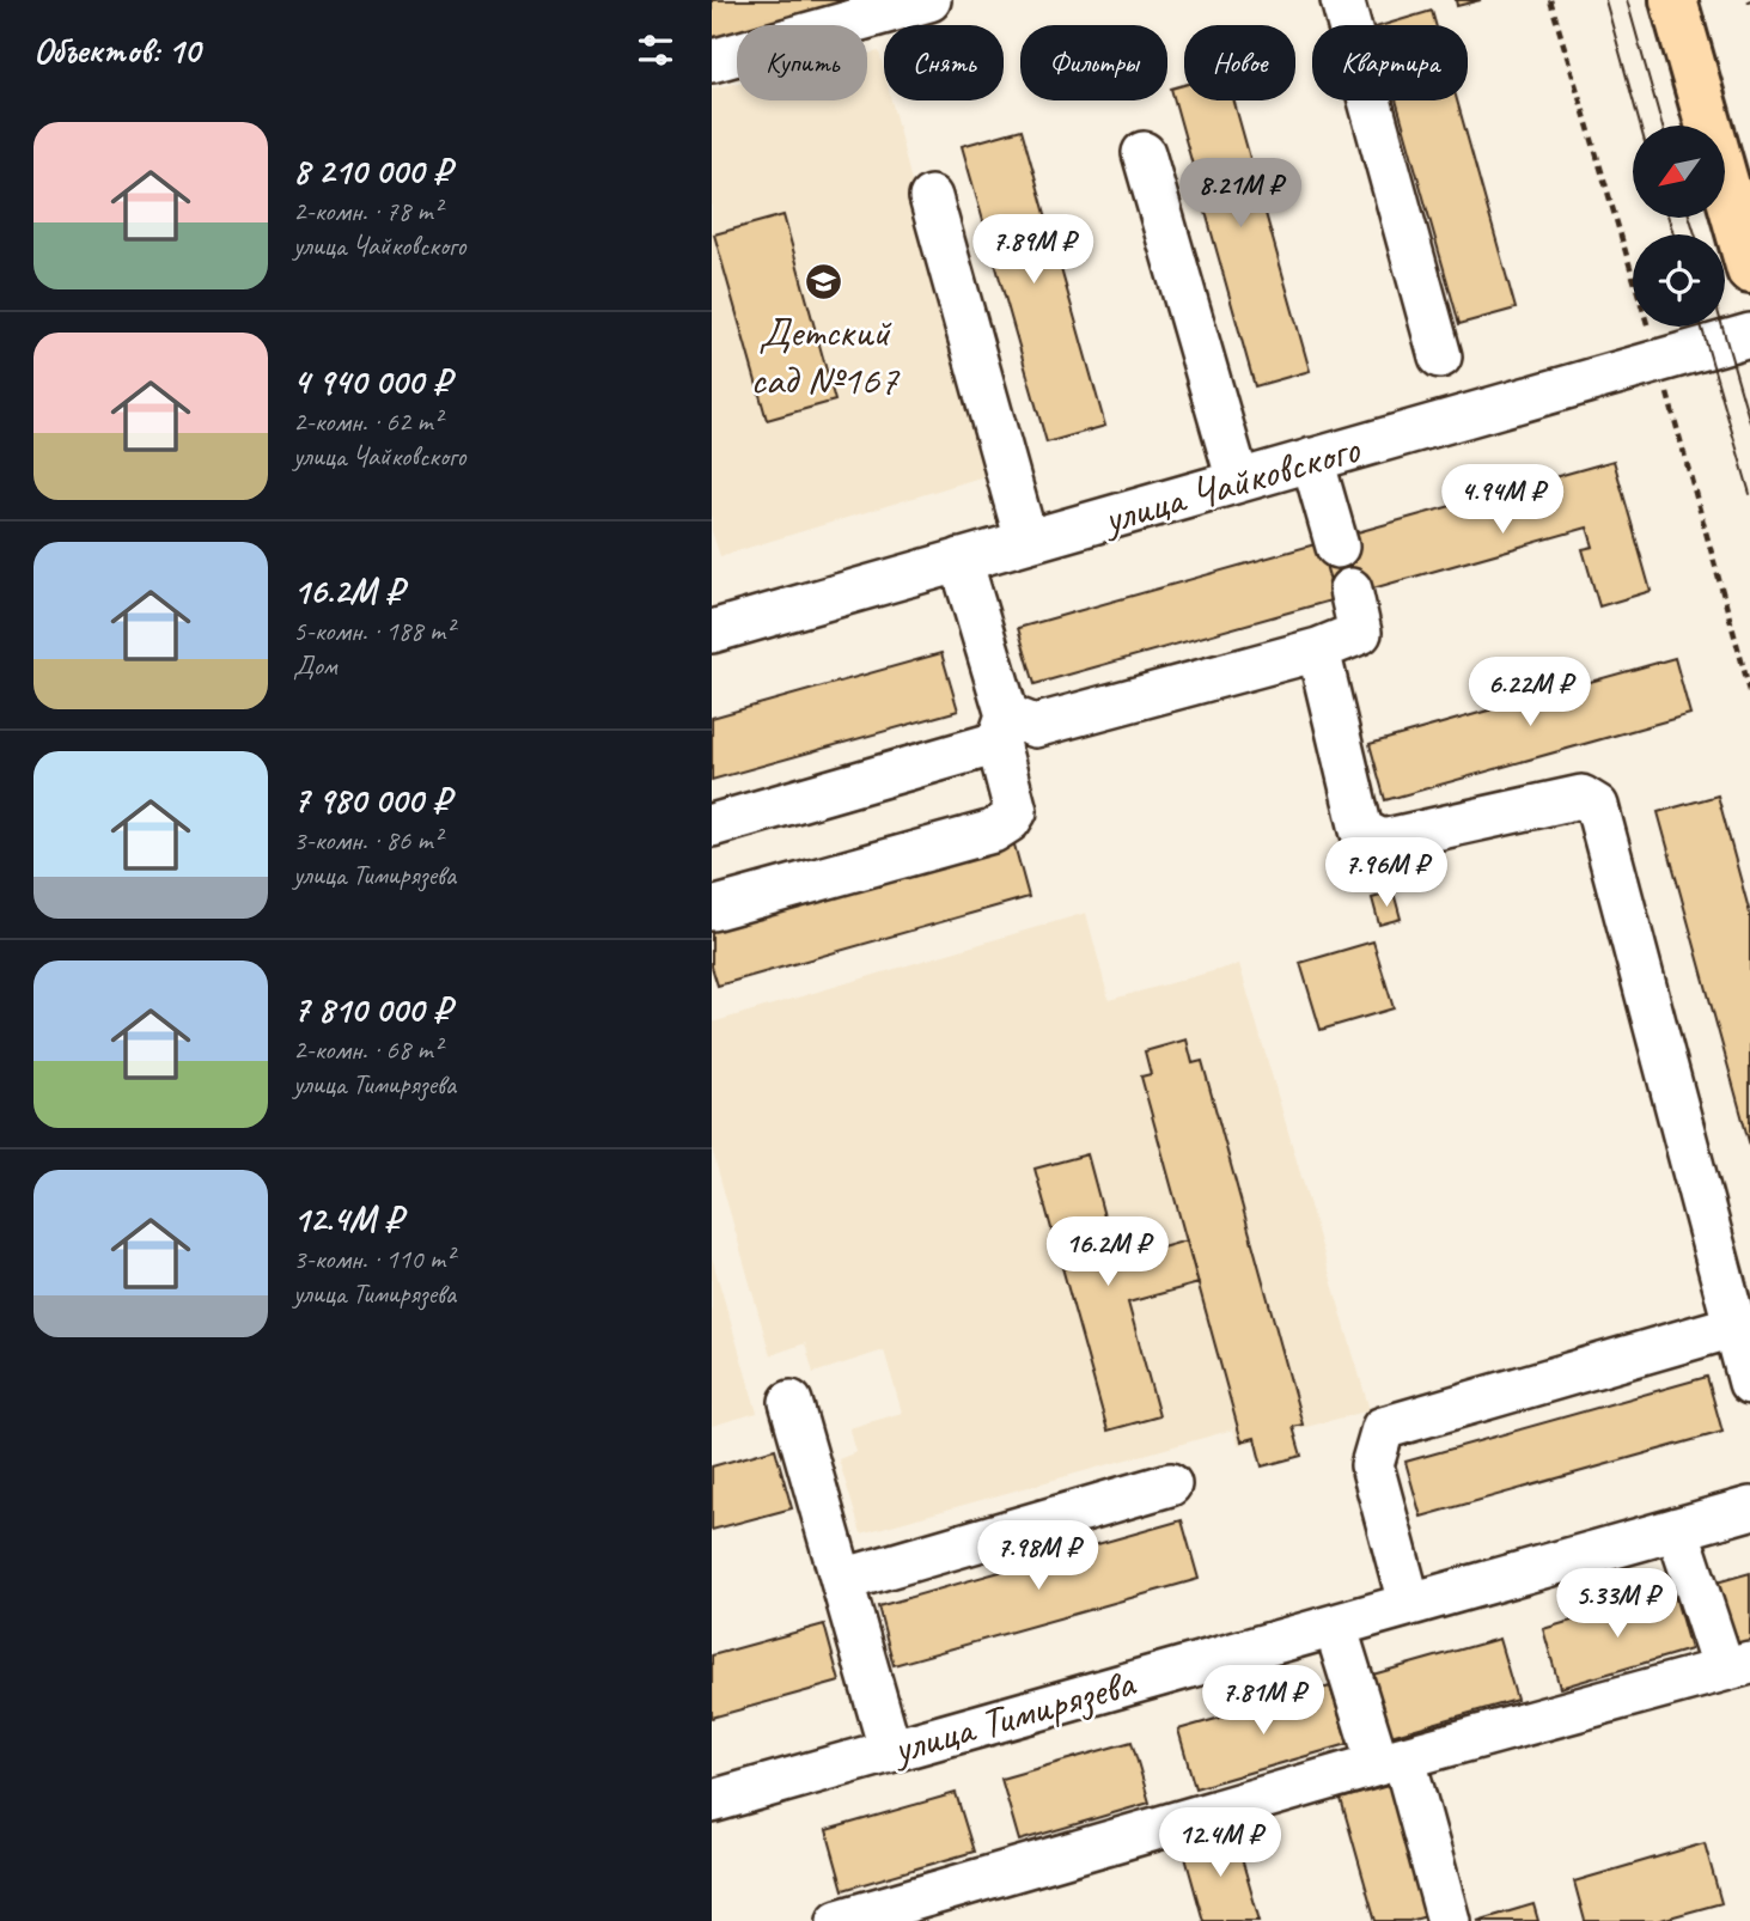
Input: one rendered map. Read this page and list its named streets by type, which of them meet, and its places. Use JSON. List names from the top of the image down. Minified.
{"streets":{"street":["улица Чайковского","улица Тимирязева"]},"places":{"school or university":["Детский сад №167"]},"north":"bottom left","page":{"heading":"Объектов: 10","chip":["Купить","Снять","Фильтры","Новое","Квартира"],"list":[{"name":"8 210 000 ₽","note":"2-комн. · 78 m² · улица Чайковского"},{"name":"4 940 000 ₽","note":"2-комн. · 62 m² · улица Чайковского"},{"name":"16.2M ₽","note":"5-комн. · 188 m² · Дом"},{"name":"7 980 000 ₽","note":"3-комн. · 86 m² · улица Тимирязева"},{"name":"7 810 000 ₽","note":"2-комн. · 68 m² · улица Тимирязева"},{"name":"12.4M ₽","note":"3-комн. · 110 m² · улица Тимирязева"}],"price":["8.21M ₽","7.89M ₽","4.94M ₽","6.22M ₽","7.96M ₽","16.2M ₽","7.98M ₽","5.33M ₽","7.81M ₽","12.4M ₽"]}}
